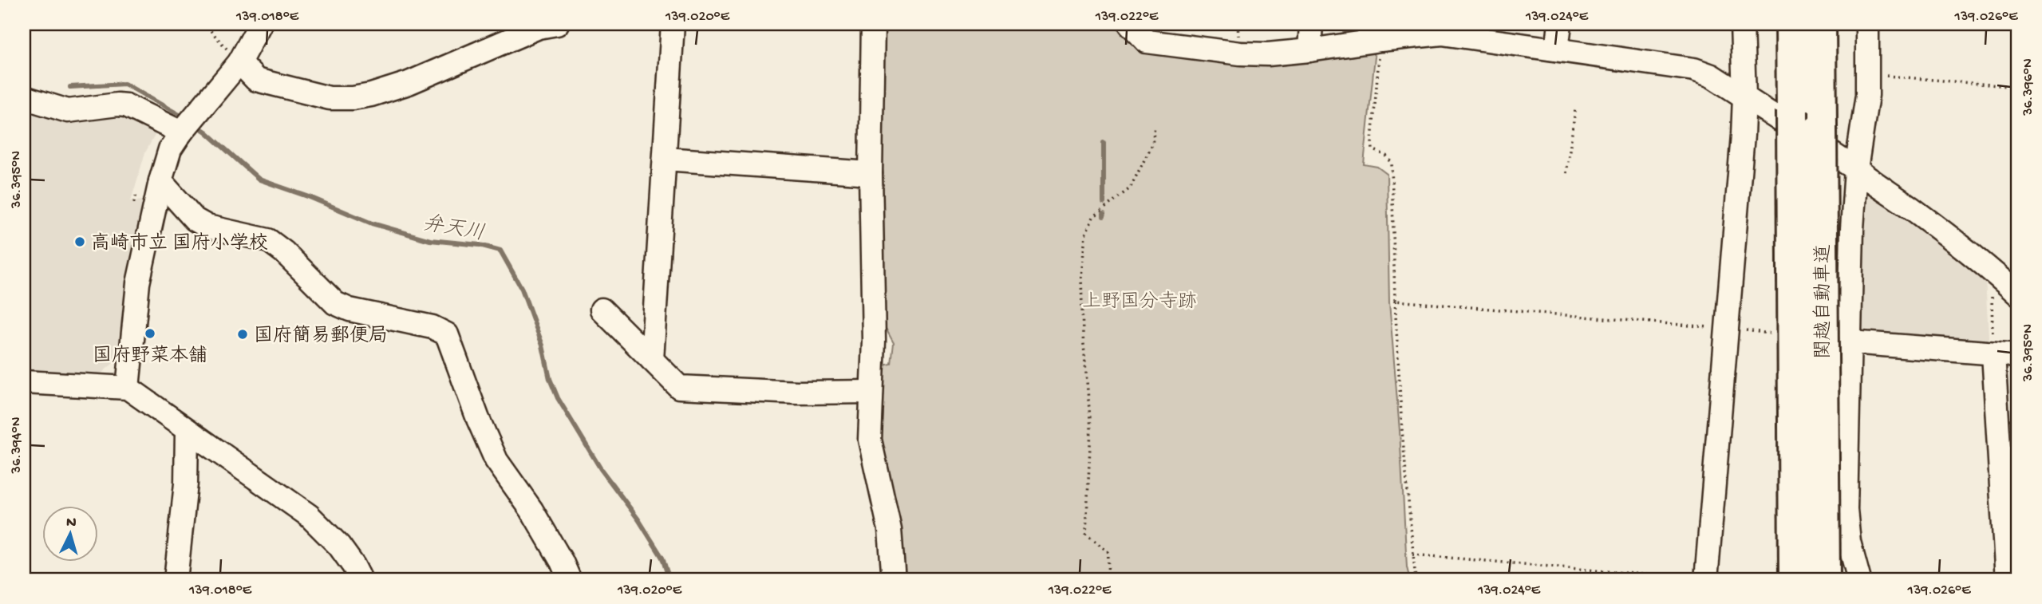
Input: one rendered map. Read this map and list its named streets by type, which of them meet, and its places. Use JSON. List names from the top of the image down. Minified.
{"streets":{"highway":["関越自動車道"]},"water":["弁天川"],"parks":["上野国分寺跡"],"places":["高崎市立 国府小学校","国府野菜本舗","国府簡易郵便局"],"north":"top","coordinates":["139.018°E","139.020°E","139.022°E","139.024°E","139.026°E","36.396°N","36.395°N","36.394°N"]}
